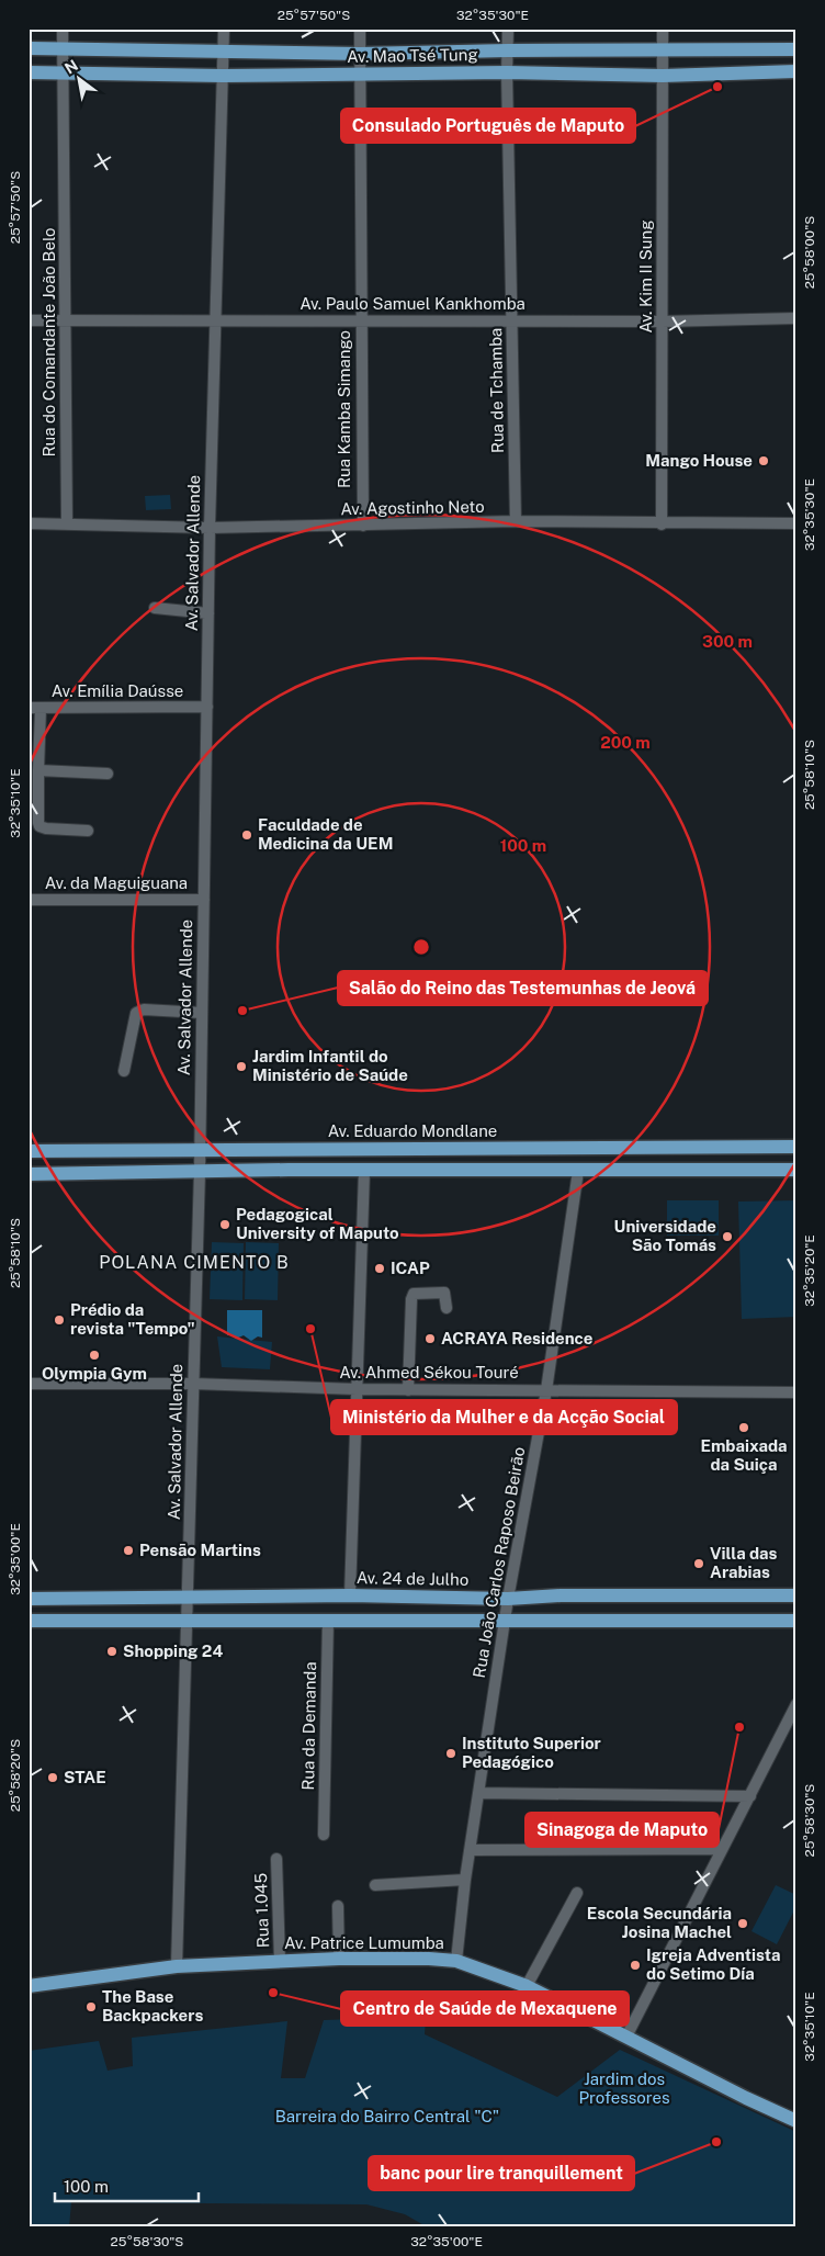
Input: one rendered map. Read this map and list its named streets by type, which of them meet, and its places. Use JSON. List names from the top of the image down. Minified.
{"streets":{"main road":["Av. Mao Tsé Tung","Av. Eduardo Mondlane","Av. 24 de Julho","Av. Patrice Lumumba"],"street":["Av. Kim II Sung","Av. Paulo Samuel Kankhomba","Rua do Comandante João Belo","Rua de Tchamba","Rua Kamba Simango","Av. Agostinho Neto","Av. Salvador Allende","Av. Emília Daússe","Av. da Maguiguana","Av. Ahmed Sékou Touré","Rua João Carlos Raposo Beirão","Rua da Demanda","Rua 1.045"]},"crossings":[["Av. Mao Tsé Tung","Av. Kim II Sung"],["Av. Mao Tsé Tung","Rua do Comandante João Belo"],["Av. Mao Tsé Tung","Rua de Tchamba"],["Av. Mao Tsé Tung","Rua Kamba Simango"],["Av. Mao Tsé Tung","Av. Salvador Allende"],["Av. Kim II Sung","Av. Paulo Samuel Kankhomba"],["Av. Kim II Sung","Av. Agostinho Neto"],["Av. Paulo Samuel Kankhomba","Rua do Comandante João Belo"],["Av. Paulo Samuel Kankhomba","Rua de Tchamba"],["Av. Paulo Samuel Kankhomba","Rua Kamba Simango"],["Av. Paulo Samuel Kankhomba","Av. Salvador Allende"],["Rua do Comandante João Belo","Av. Agostinho Neto"],["Rua de Tchamba","Av. Agostinho Neto"],["Rua Kamba Simango","Av. Agostinho Neto"],["Av. Agostinho Neto","Av. Salvador Allende"],["Av. Salvador Allende","Av. Emília Daússe"],["Av. Salvador Allende","Av. da Maguiguana"],["Av. Salvador Allende","Av. Eduardo Mondlane"],["Av. Salvador Allende","Av. Ahmed Sékou Touré"],["Av. Salvador Allende","Av. 24 de Julho"],["Av. Salvador Allende","Av. Patrice Lumumba"],["Av. Ahmed Sékou Touré","Rua João Carlos Raposo Beirão"],["Rua João Carlos Raposo Beirão","Av. 24 de Julho"],["Rua João Carlos Raposo Beirão","Av. Patrice Lumumba"],["Rua 1.045","Av. Patrice Lumumba"]],"districts":["POLANA CIMENTO B"],"parks":["Jardim dos Professores","Barreira do Bairro Central \"C\""],"places":["Consulado Português de Maputo","Mango House","Faculdade de Medicina da UEM","Salão do Reino das Testemunhas de Jeová","Jardim Infantil do Ministério de Saúde","Pedagogical University of Maputo","Universidade São Tomás","ICAP","Prédio da revista \"Tempo\"","Ministério da Mulher e da Acção Social","ACRAYA Residence","Olympia Gym","Embaixada da Suiça","Pensão Martins","Villa das Arabias","Shopping 24","Sinagoga de Maputo","Instituto Superior Pedagógico","STAE","Escola Secundária Josina Machel","Igreja Adventista do Setimo Día","Centro de Saúde de Mexaquene","The Base Backpackers","banc pour lire tranquillement"],"scale_bar":"100 m","north":"top left","coordinates":["25°57'50\"S","32°35'30\"E","25°58'00\"S","25°58'10\"S","32°35'10\"E","32°35'20\"E","32°35'00\"E","25°58'20\"S","25°58'30\"S"],"rings":["300 m","200 m","100 m"]}
